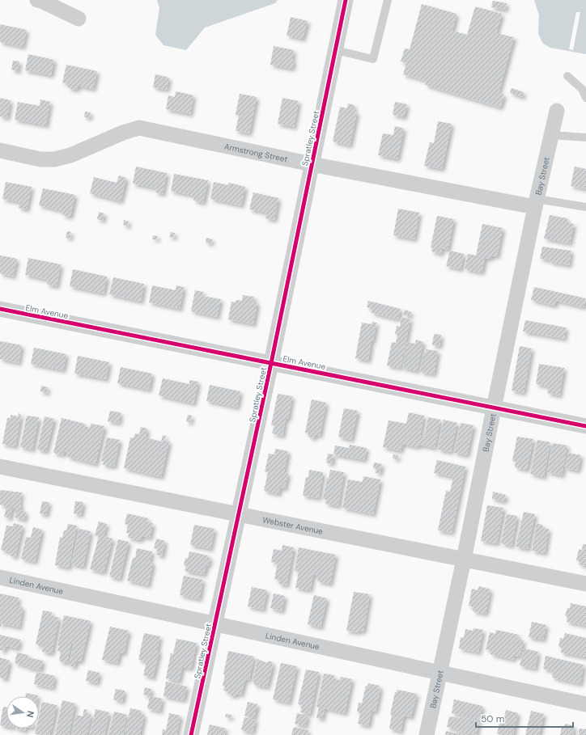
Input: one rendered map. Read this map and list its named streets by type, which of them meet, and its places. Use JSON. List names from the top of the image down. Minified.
{"streets":{"street":["Spratley Street","Armstrong Street","Bay Street","Elm Avenue","Webster Avenue","Linden Avenue"]},"crossings":[["Spratley Street","Armstrong Street"],["Spratley Street","Elm Avenue"],["Spratley Street","Webster Avenue"],["Spratley Street","Linden Avenue"],["Armstrong Street","Bay Street"],["Bay Street","Elm Avenue"],["Bay Street","Webster Avenue"],["Bay Street","Linden Avenue"]],"scale_bar":"50 m","north":"right"}
